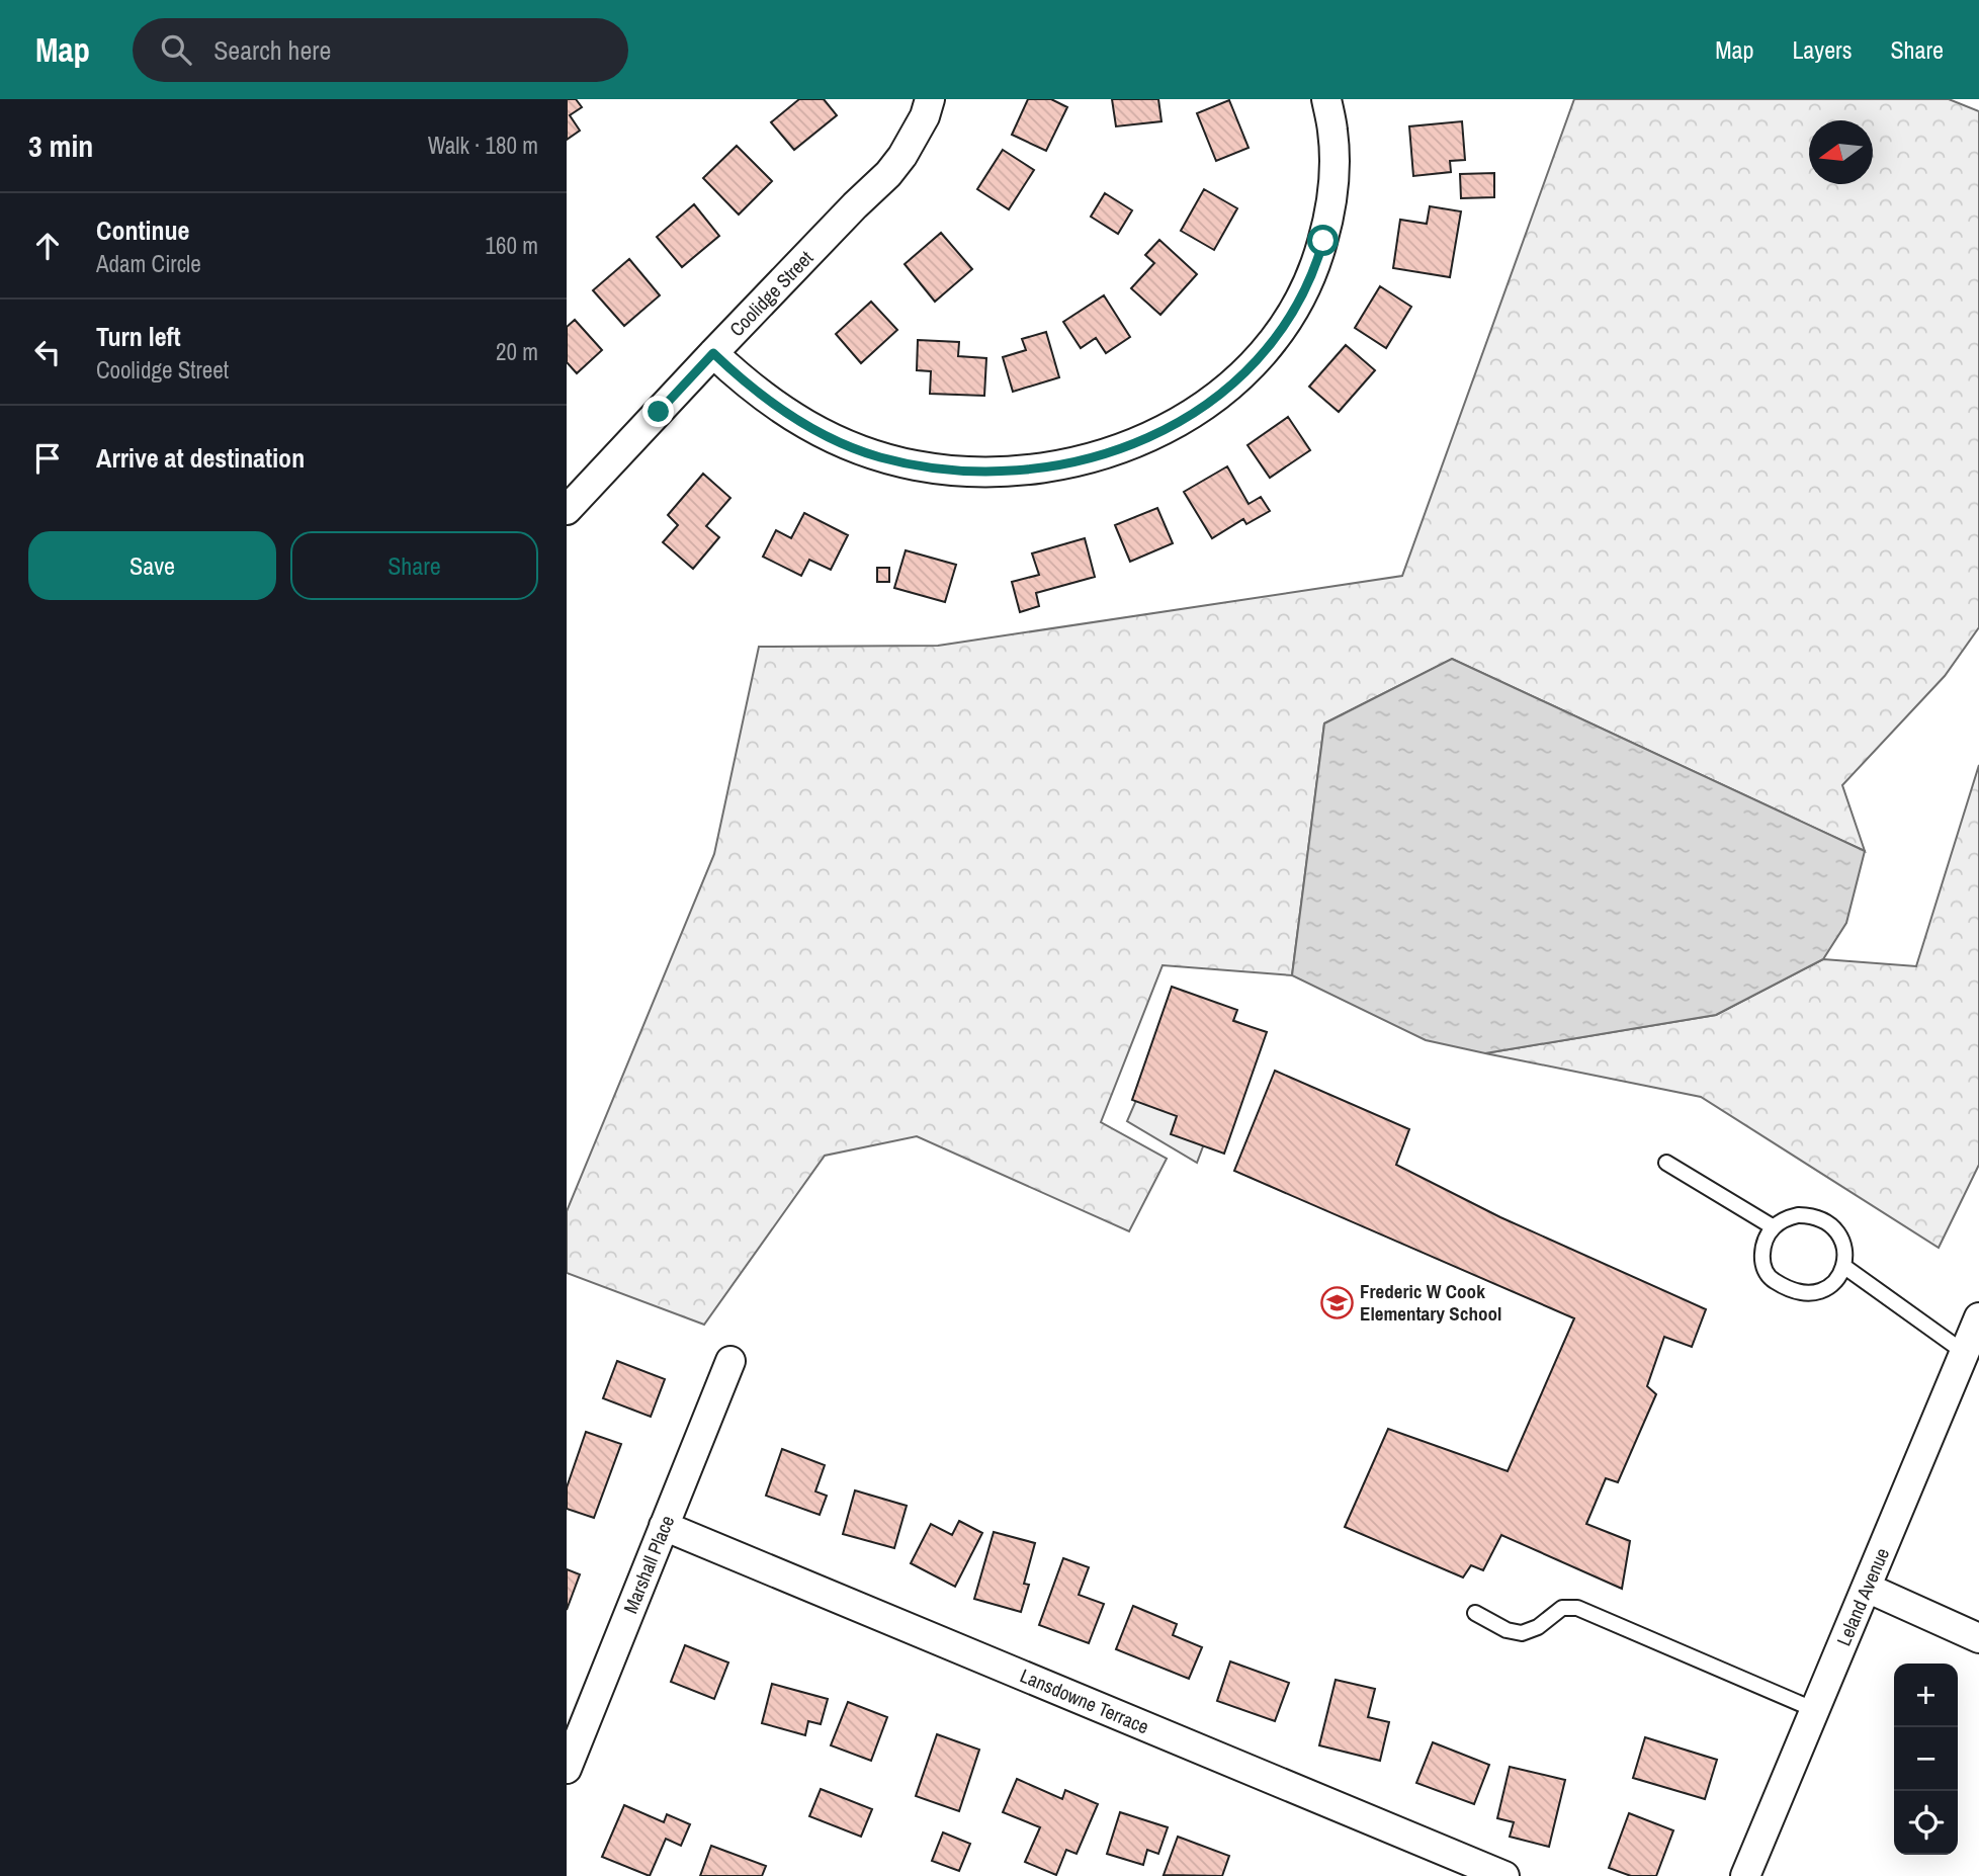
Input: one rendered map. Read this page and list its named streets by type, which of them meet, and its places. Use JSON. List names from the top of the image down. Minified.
{"streets":{"street":["Coolidge Street","Marshall Place","Leland Avenue","Lansdowne Terrace"]},"crossings":[["Marshall Place","Lansdowne Terrace"]],"places":{"school or university":["Frederic W Cook Elementary School"]},"north":"left","page":{"header":"Map","search":"Search here","nav":["Map","Layers","Share"],"heading":["3 min","Walk · 180 m"],"list":[["Continue","Adam Circle","160 m"],["Turn left","Coolidge Street","20 m"],"Arrive at destination"],"buttons":["Save","Share"],"map_buttons":["+","−"]}}
